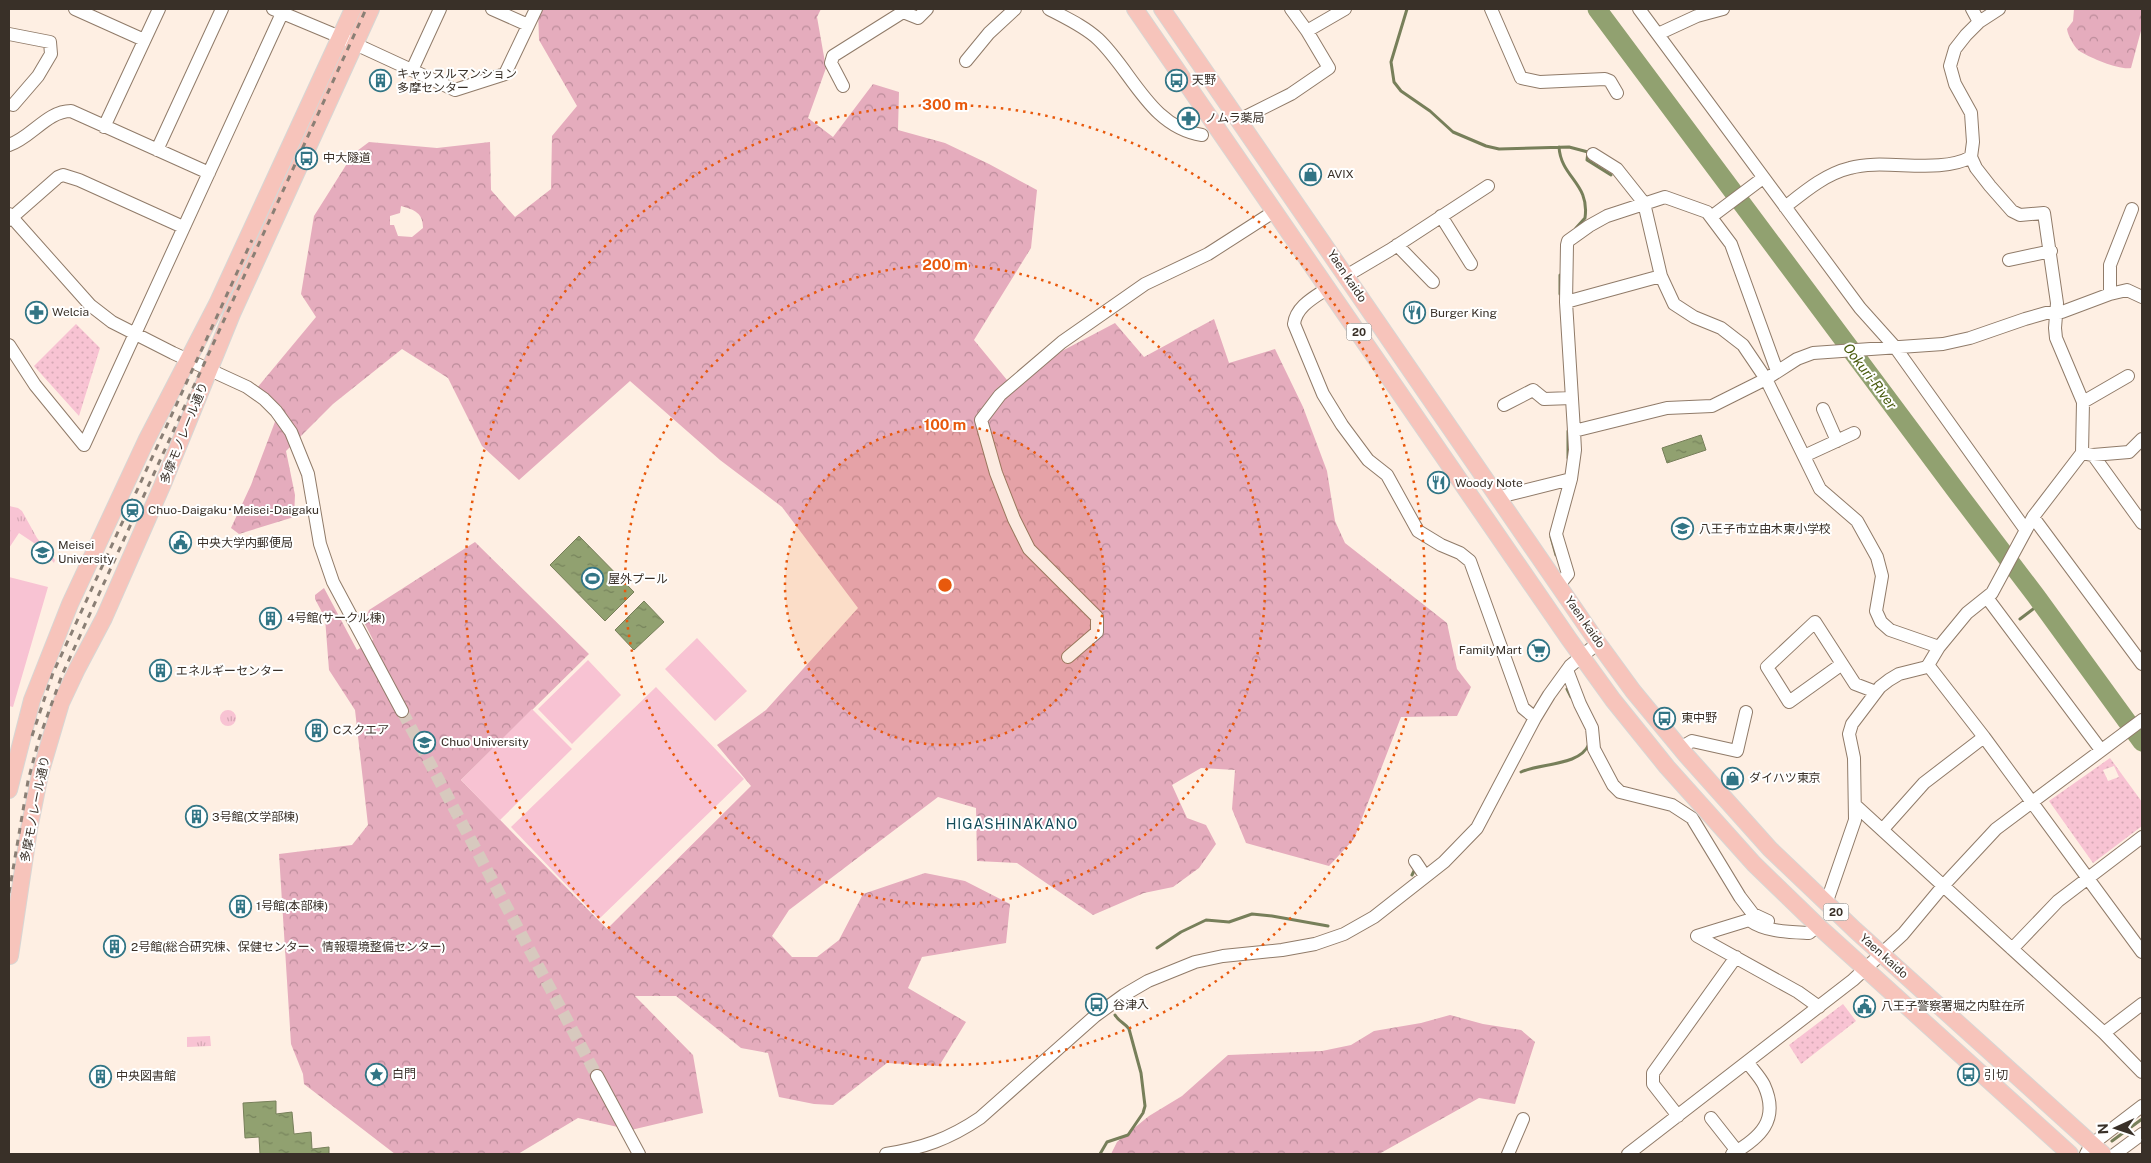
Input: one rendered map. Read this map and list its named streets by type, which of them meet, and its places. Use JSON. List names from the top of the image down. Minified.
{"streets":{"main road":["Yaen kaido","20","多摩モノレール通り"]},"districts":["HIGASHINAKANO"],"water":["Ookuri-River"],"places":{"bus stop":["天野","中大隧道","東中野","谷津入","引切"],"building":["キャッスルマンション 多摩センター","4号館(サークル棟)","エネルギーセンター","Cスクエア","3号館(文学部棟)","1号館(本部棟)","2号館(総合研究棟、保健センター、情報環境整備センター)","中央図書館"],"pharmacy":["ノムラ薬局","Welcia"],"shop":["AVIX","ダイハツ東京"],"restaurant":["Burger King","Woody Note"],"station":["Chuo-Daigaku･Meisei-Daigaku"],"school or university":["八王子市立由木東小学校","Meisei University","Chuo University"],"public building":["中央大学内郵便局","八王子警察署堀之内駐在所"],"sports":["屋外プール"],"supermarket":["FamilyMart"],"place":["白門"]},"north":"left","rings":["300 m","200 m","100 m"]}
